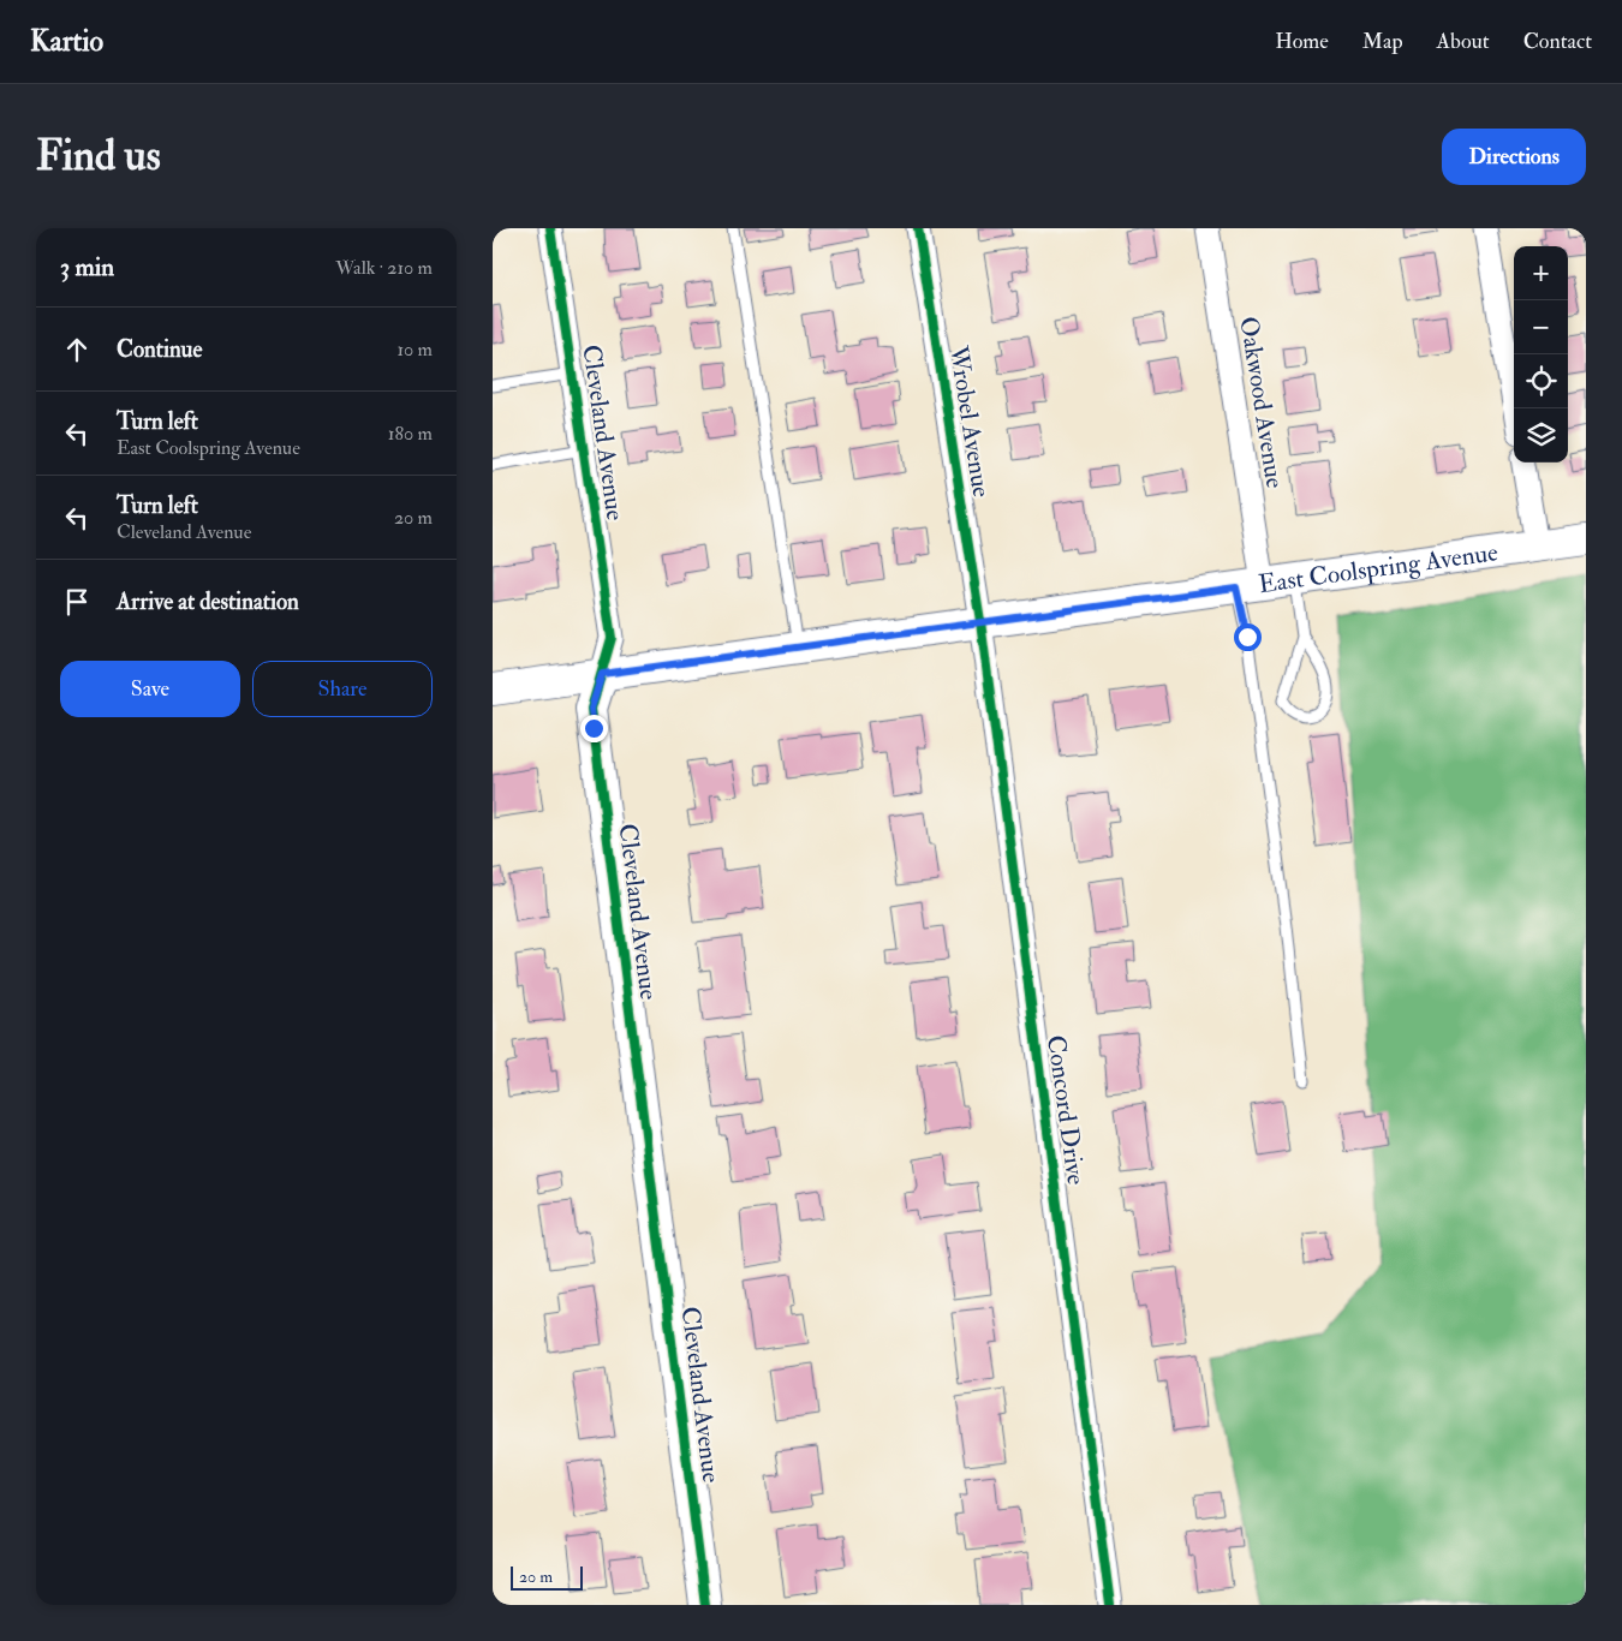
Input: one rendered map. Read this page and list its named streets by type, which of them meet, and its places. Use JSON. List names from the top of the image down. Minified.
{"streets":{"street":["Oakwood Avenue","Wrobel Avenue","Cleveland Avenue","East Coolspring Avenue","Concord Drive"]},"crossings":[["Oakwood Avenue","East Coolspring Avenue"],["Wrobel Avenue","East Coolspring Avenue"],["Wrobel Avenue","Concord Drive"],["Cleveland Avenue","East Coolspring Avenue"],["East Coolspring Avenue","Concord Drive"]],"scale_bar":"20 m","page":{"header":"Kartio","nav":["Home","Map","About","Contact"],"buttons":["Directions",["Save","Share"]],"title":"Find us","heading":["3 min","Walk · 210 m"],"map_buttons":["+","−"],"list":[["Continue","10 m"],["Turn left","East Coolspring Avenue","180 m"],["Turn left","Cleveland Avenue","20 m"],"Arrive at destination"],"scale":"20 m"}}
